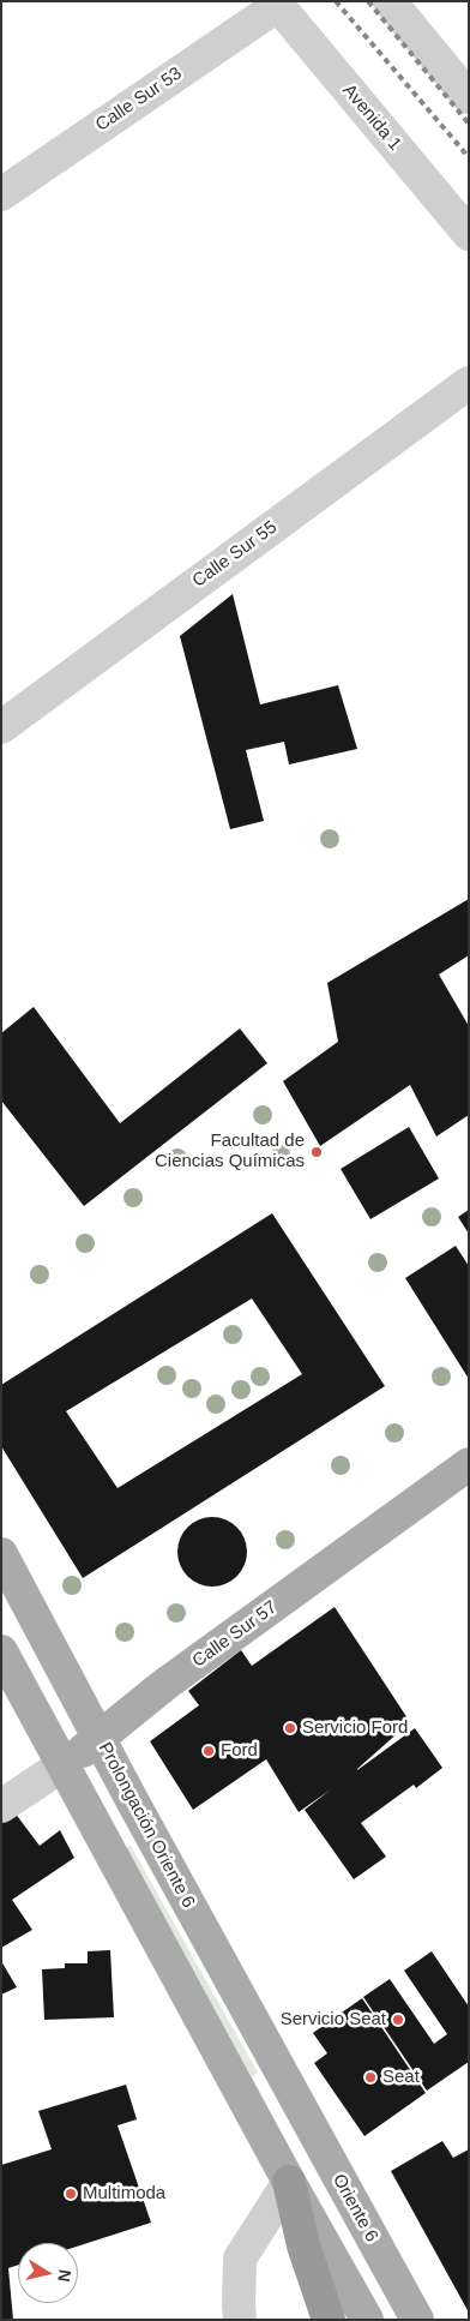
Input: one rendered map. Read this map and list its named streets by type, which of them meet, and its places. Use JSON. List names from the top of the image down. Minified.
{"streets":{"main road":["Calle Sur 57","Prolongación Oriente 6","Oriente 6"],"street":["Calle Sur 53","Avenida 1","Calle Sur 55"]},"crossings":[["Calle Sur 53","Avenida 1"],["Calle Sur 57","Prolongación Oriente 6"],["Prolongación Oriente 6","Oriente 6"]],"places":["Facultad de Ciencias Químicas","Servicio Ford","Ford","Servicio Seat","Seat","Multimoda"],"north":"right"}
